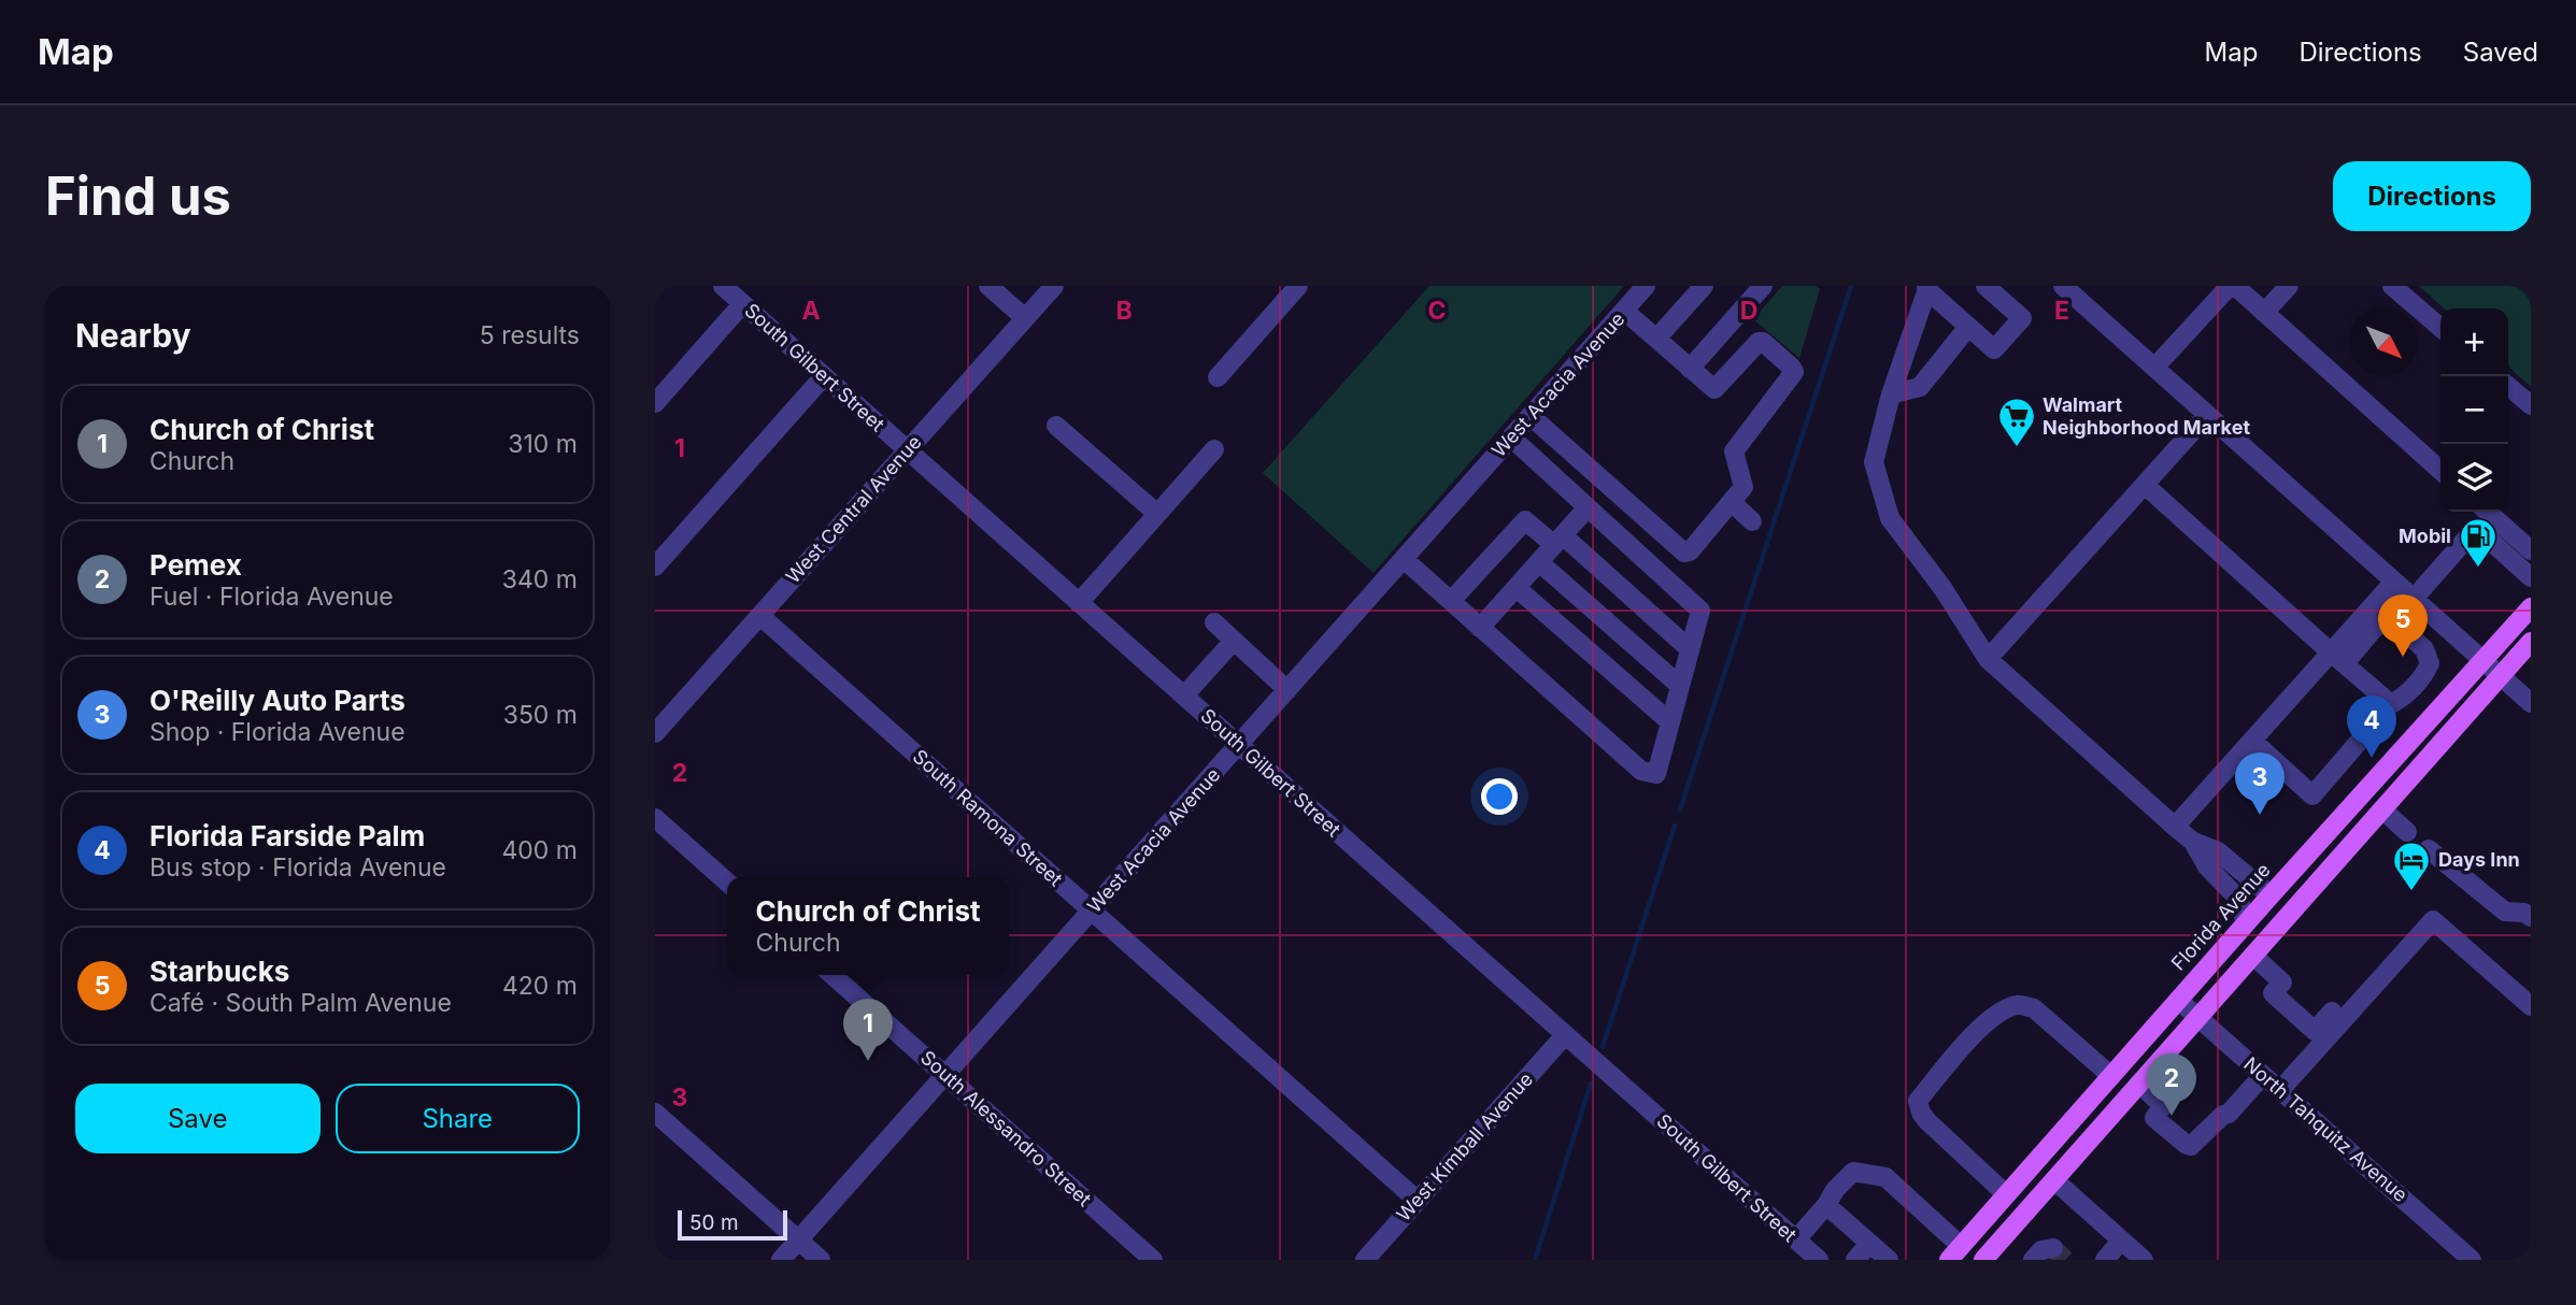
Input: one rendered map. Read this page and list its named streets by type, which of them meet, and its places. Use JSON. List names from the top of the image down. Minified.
{"streets":{"main road":["Florida Avenue"],"street":["South Gilbert Street","West Acacia Avenue","West Central Avenue","South Ramona Street","South Alessandro Street","North Tahquitz Avenue","West Kimball Avenue"]},"crossings":[["South Gilbert Street","West Acacia Avenue"],["South Gilbert Street","West Central Avenue"],["South Gilbert Street","West Kimball Avenue"],["West Acacia Avenue","South Ramona Street"],["West Acacia Avenue","South Alessandro Street"],["West Central Avenue","South Ramona Street"],["South Ramona Street","West Kimball Avenue"],["Florida Avenue","North Tahquitz Avenue"]],"places":{"supermarket":["Walmart Neighborhood Market"],"fuel station":["Mobil"],"hotel":["Days Inn"]},"scale_bar":"50 m","north":"bottom right","page":{"header":"Map","nav":["Map","Directions","Saved"],"buttons":["Directions",["Save","Share"]],"title":"Find us","heading":["Nearby","5 results"],"map_buttons":["+","−"],"list":[{"mark":"1","name":"Church of Christ","note":"Church","value":"310 m"},{"mark":"2","name":"Pemex","note":"Fuel · Florida Avenue","value":"340 m"},{"mark":"3","name":"O'Reilly Auto Parts","note":"Shop · Florida Avenue","value":"350 m"},{"mark":"4","name":"Florida Farside Palm","note":"Bus stop · Florida Avenue","value":"400 m"},{"mark":"5","name":"Starbucks","note":"Café · South Palm Avenue","value":"420 m"}],"pins":["5","4","3","1","2"],"popup":["Church of Christ","Church"],"scale":"50 m"},"grid":{"columns":["A","B","C","D","E"],"rows":["1","2","3"]}}
